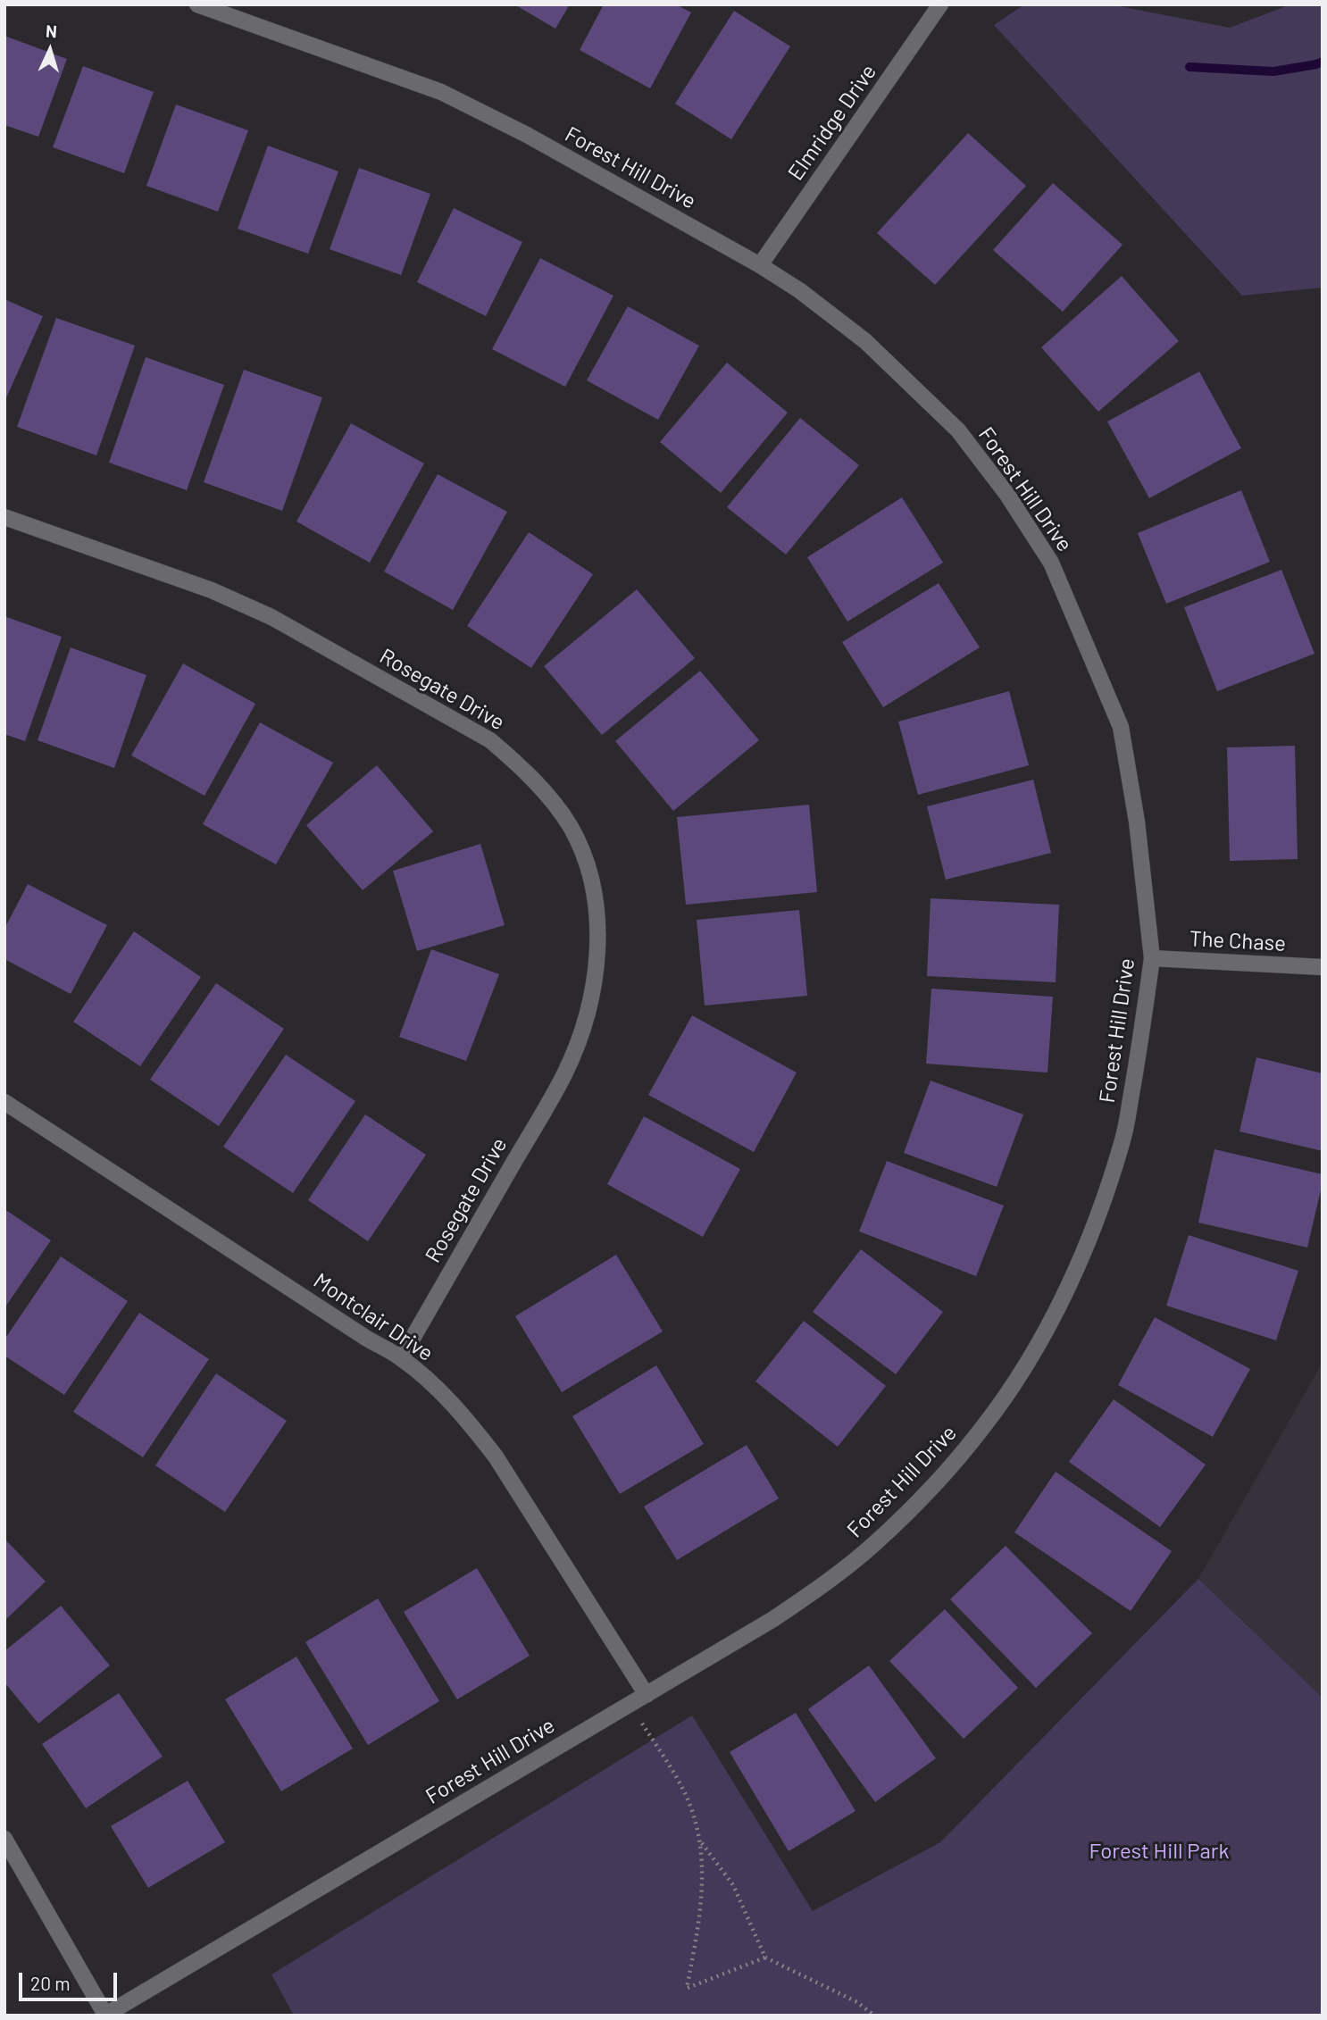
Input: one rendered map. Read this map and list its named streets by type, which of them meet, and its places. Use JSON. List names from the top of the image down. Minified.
{"streets":{"street":["Elmridge Drive","Forest Hill Drive","Rosegate Drive","The Chase","Montclair Drive"]},"crossings":[["Elmridge Drive","Forest Hill Drive"],["Forest Hill Drive","The Chase"],["Forest Hill Drive","Montclair Drive"],["Rosegate Drive","Montclair Drive"]],"parks":["Forest Hill Park"],"scale_bar":"20 m","north":"top"}
